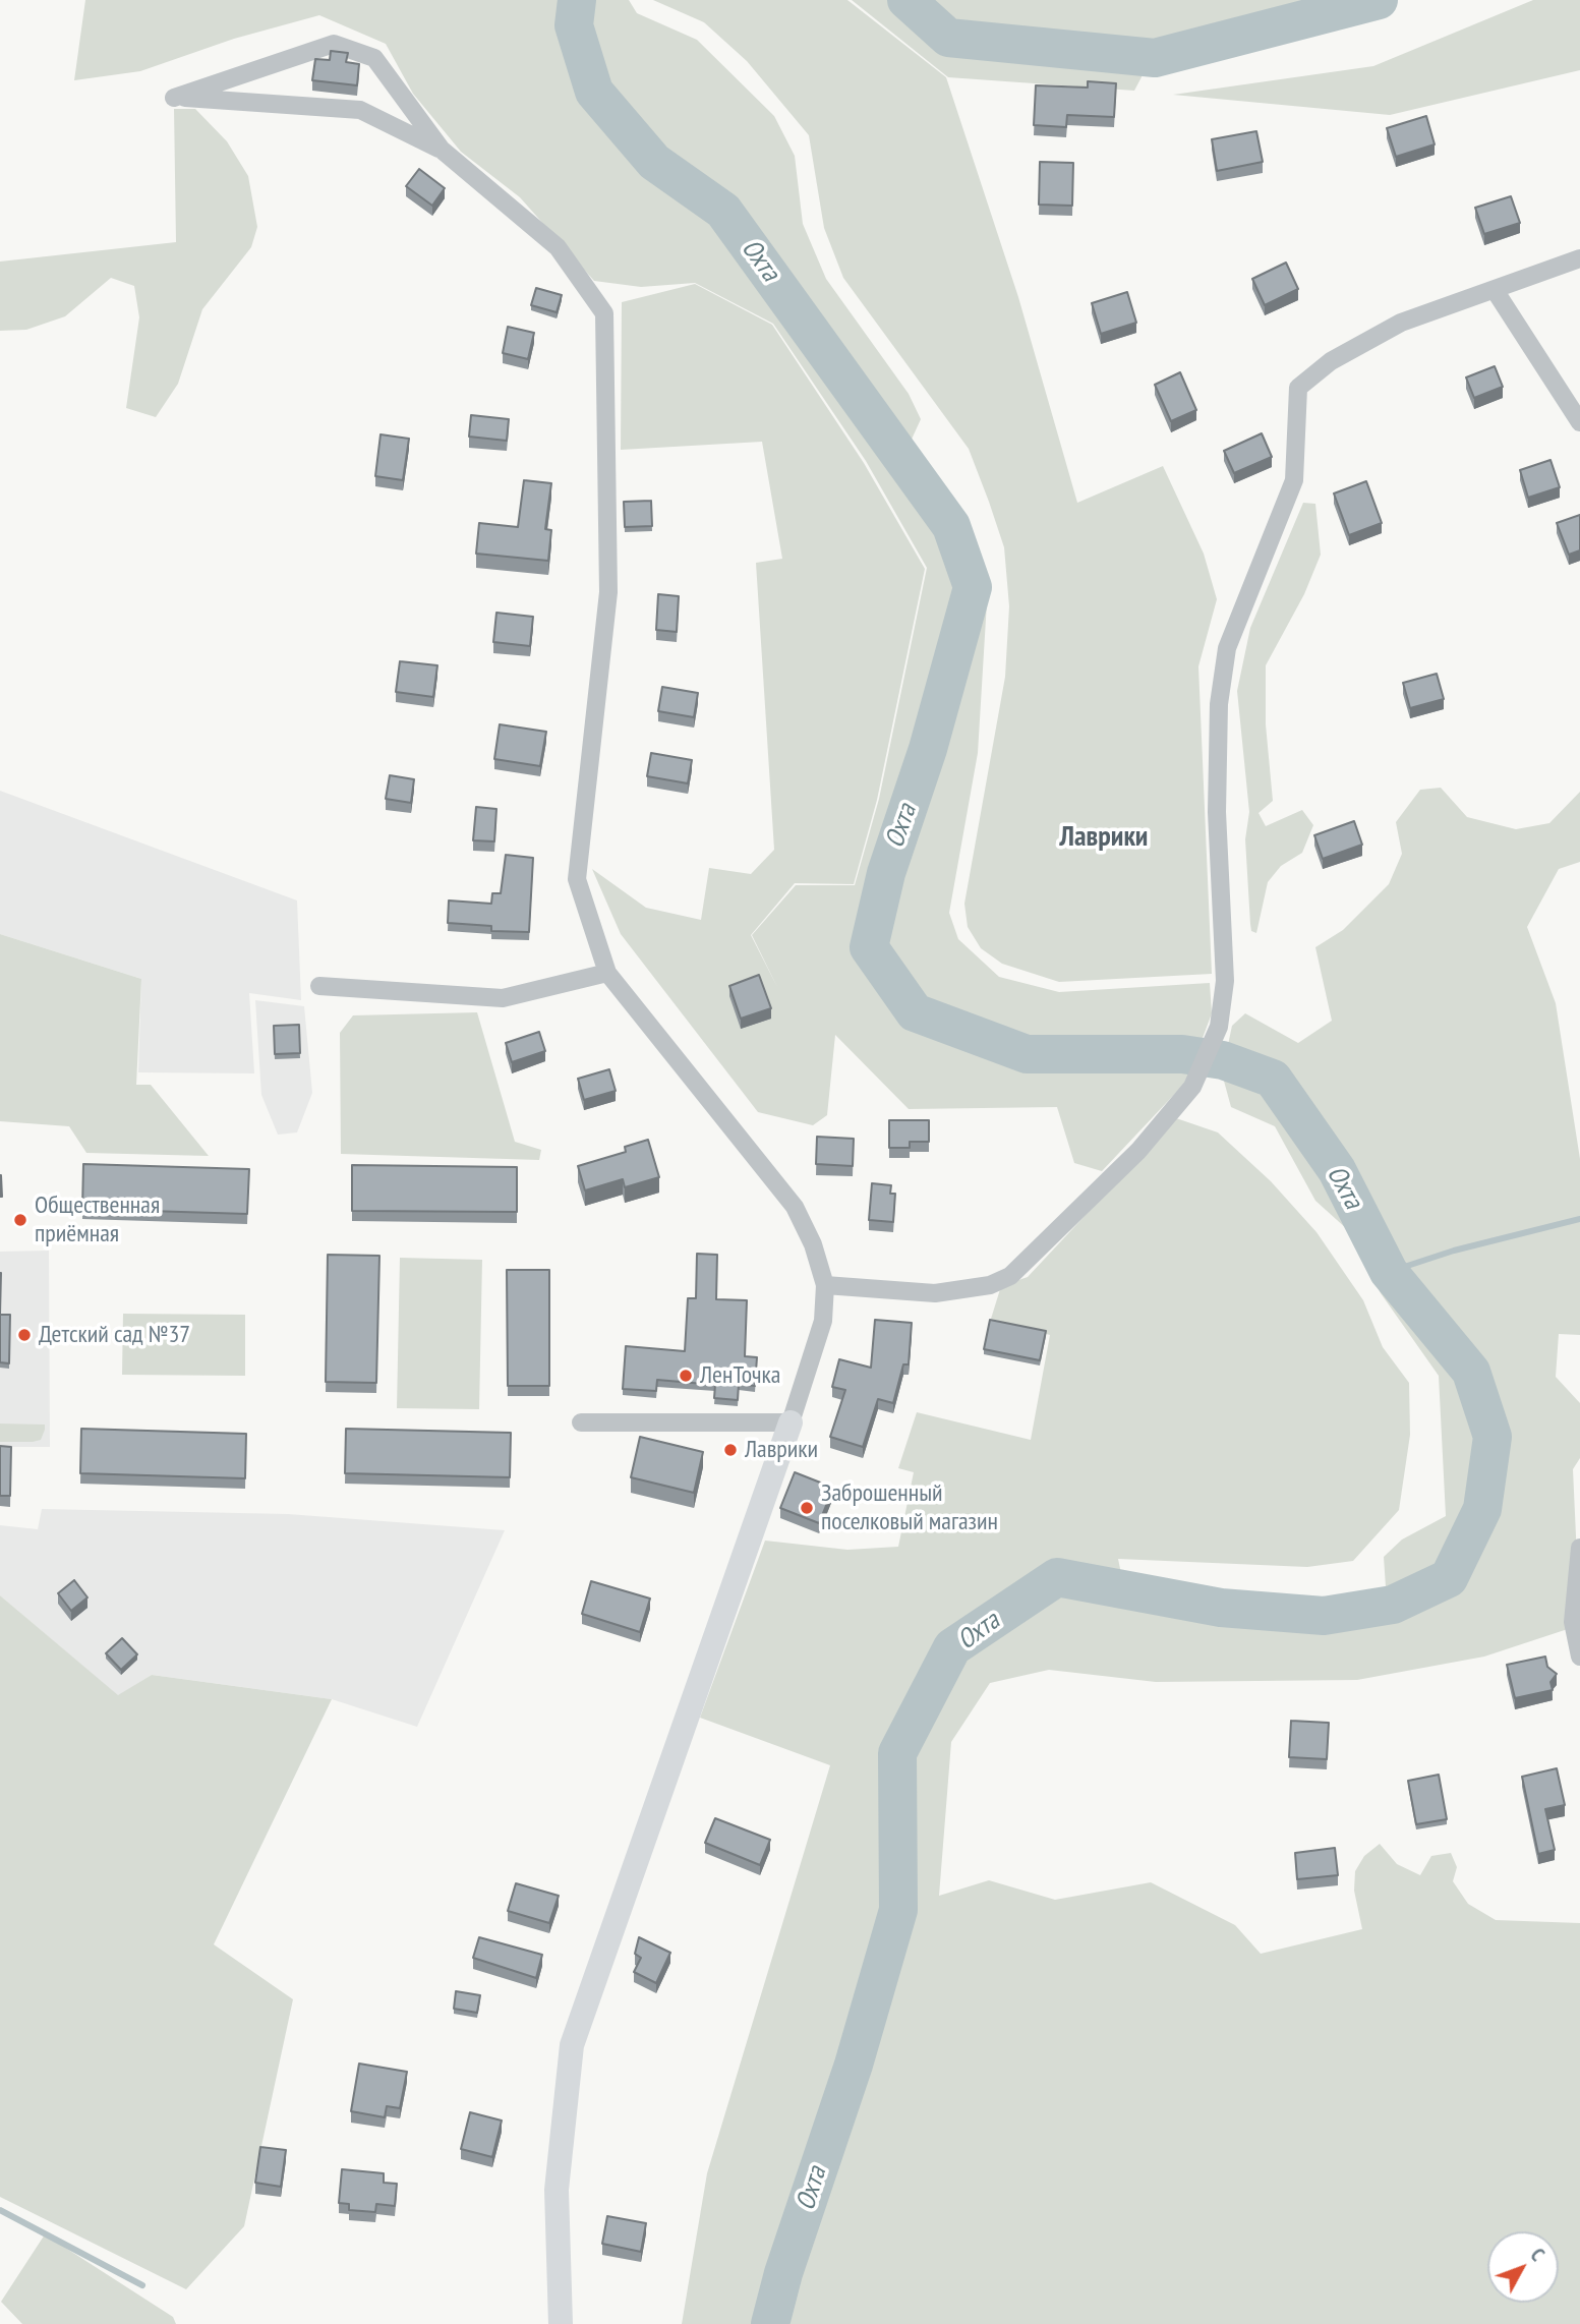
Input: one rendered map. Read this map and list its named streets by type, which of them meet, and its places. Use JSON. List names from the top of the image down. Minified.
{"districts":["Лаврики"],"water":["Охта"],"places":["Общественная приёмная","Детский сад №37","ЛенТочка","Лаврики","Заброшенный поселковый магазин"],"north":"top right"}
